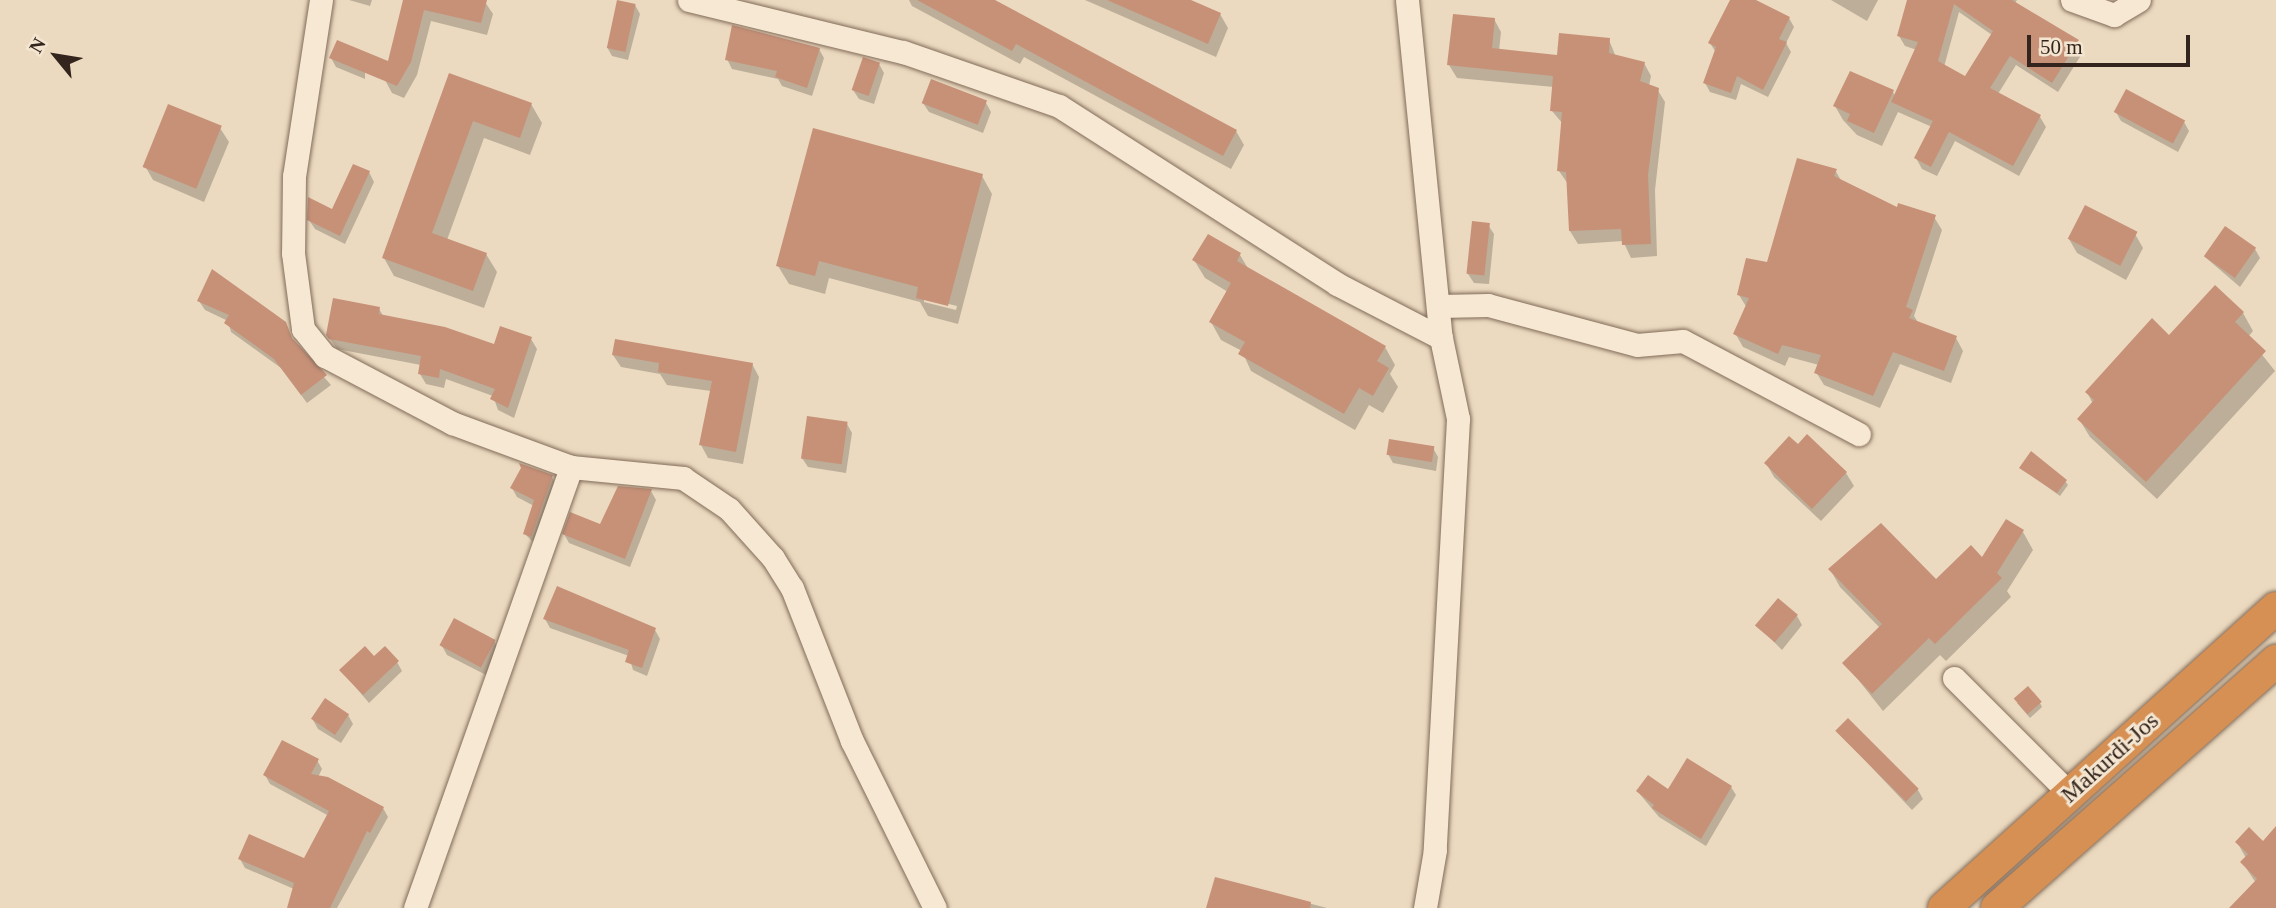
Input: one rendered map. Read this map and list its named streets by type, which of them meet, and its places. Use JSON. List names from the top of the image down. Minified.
{"streets":{"highway":["Makurdi-Jos"]},"scale_bar":"50 m","north":"top left"}
